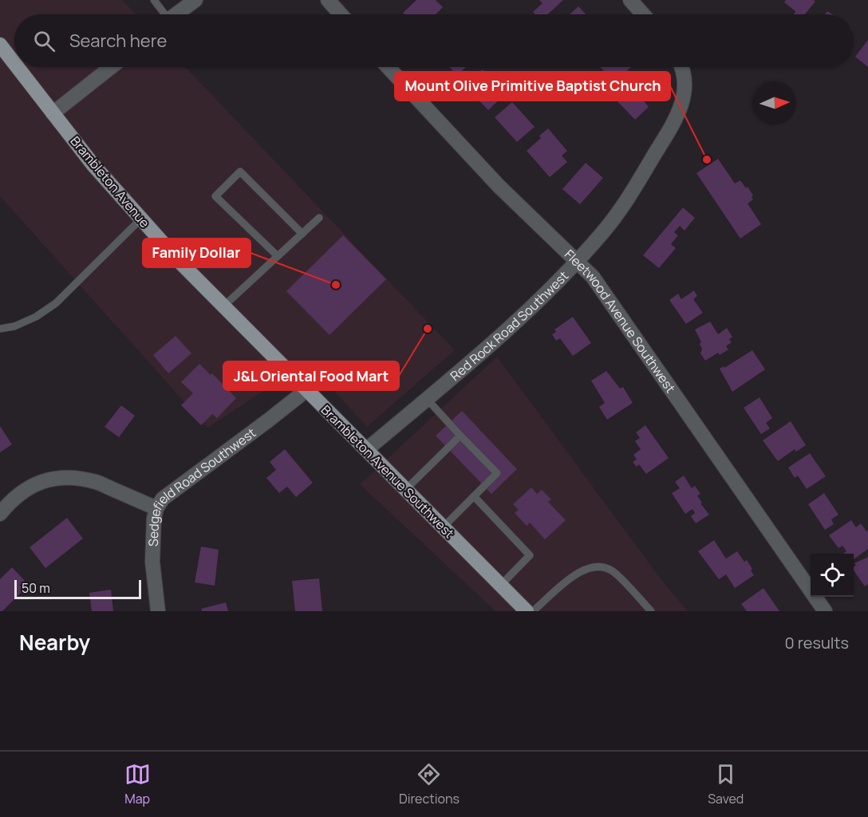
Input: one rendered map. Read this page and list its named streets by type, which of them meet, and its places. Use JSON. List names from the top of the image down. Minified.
{"streets":{"main road":["Brambleton Avenue","Brambleton Avenue Southwest"],"street":["Fleetwood Avenue Southwest","Red Rock Road Southwest","Sedgefield Road Southwest"]},"crossings":[["Brambleton Avenue","Brambleton Avenue Southwest"],["Fleetwood Avenue Southwest","Red Rock Road Southwest"],["Red Rock Road Southwest","Brambleton Avenue Southwest"],["Brambleton Avenue Southwest","Sedgefield Road Southwest"]],"places":["Mount Olive Primitive Baptist Church","Family Dollar","J&L Oriental Food Mart"],"scale_bar":"50 m","north":"right","page":{"search":"Search here","scale":"50 m","heading":["Nearby","0 results"],"nav":["Map","Directions","Saved"]}}
